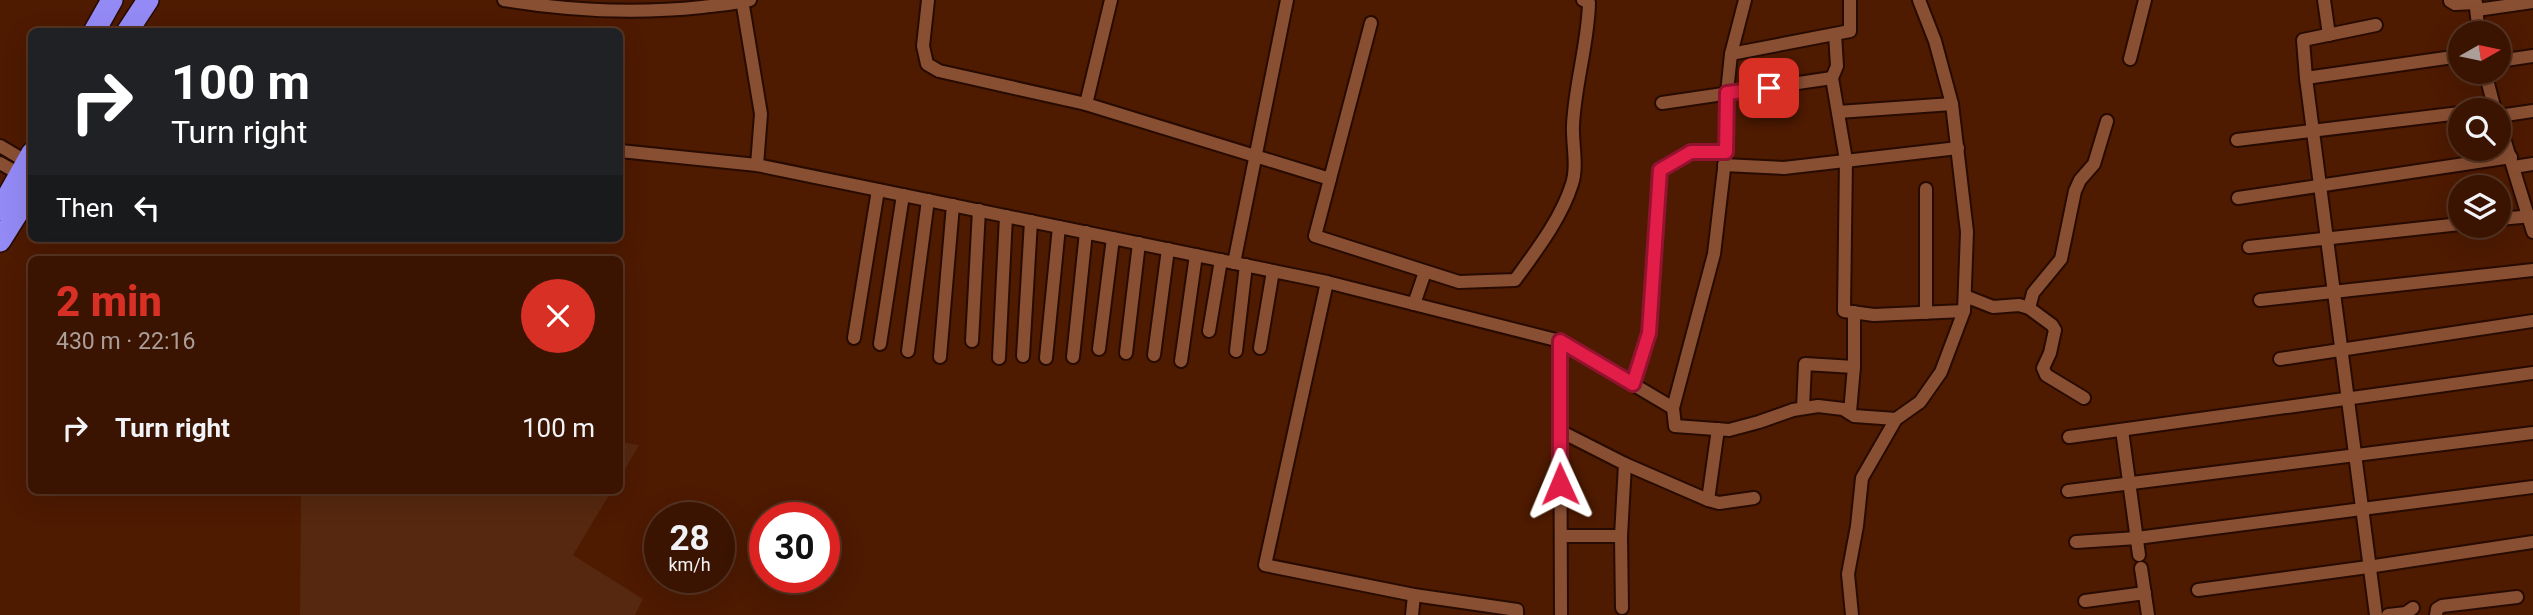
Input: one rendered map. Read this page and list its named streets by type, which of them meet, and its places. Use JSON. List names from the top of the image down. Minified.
{"north":"right","page":{"turn":["100 m","Turn right"],"then":"Then","heading":["2 min","430 m · 22:16"],"list":[{"name":"Turn right","value":"100 m"}],"speed":"28 km/h","limit":"30"}}
